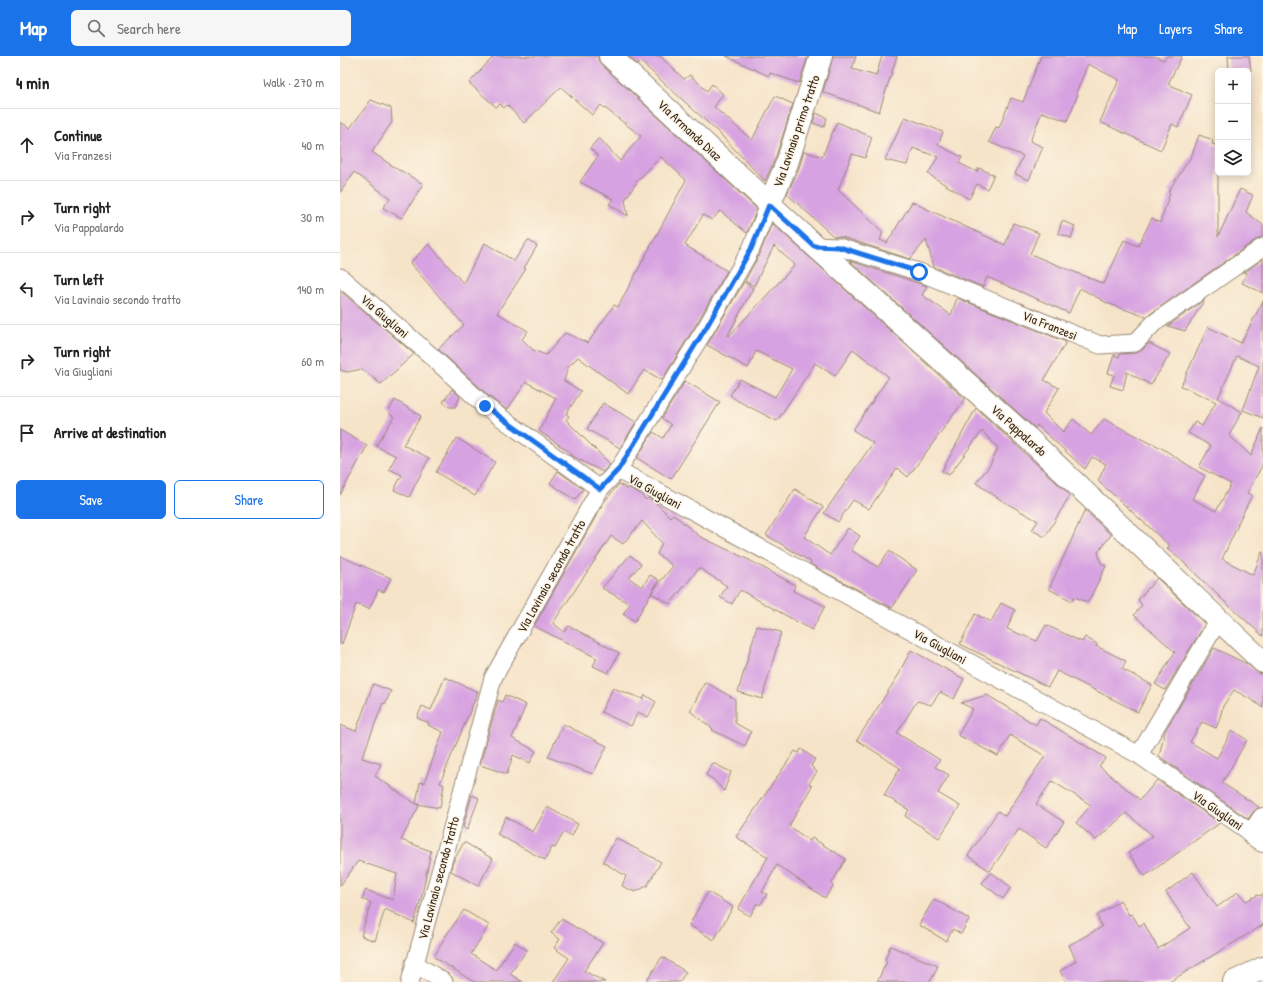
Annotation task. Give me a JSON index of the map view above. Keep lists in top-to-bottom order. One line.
{"streets":{"main road":["Via Armando Diaz","Via Lavinaio primo tratto","Via Pappalardo"],"street":["Via Giugliani","Via Franzesi","Via Lavinaio secondo tratto"]},"crossings":[["Via Armando Diaz","Via Lavinaio primo tratto"],["Via Armando Diaz","Via Pappalardo"],["Via Armando Diaz","Via Lavinaio secondo tratto"],["Via Lavinaio primo tratto","Via Pappalardo"],["Via Lavinaio primo tratto","Via Lavinaio secondo tratto"],["Via Giugliani","Via Lavinaio secondo tratto"],["Via Franzesi","Via Pappalardo"],["Via Pappalardo","Via Lavinaio secondo tratto"]],"page":{"header":"Map","search":"Search here","nav":["Map","Layers","Share"],"heading":["4 min","Walk · 270 m"],"map_buttons":["+","−"],"list":[["Continue","Via Franzesi","40 m"],["Turn right","Via Pappalardo","30 m"],["Turn left","Via Lavinaio secondo tratto","140 m"],["Turn right","Via Giugliani","60 m"],"Arrive at destination"],"buttons":["Save","Share"]}}
